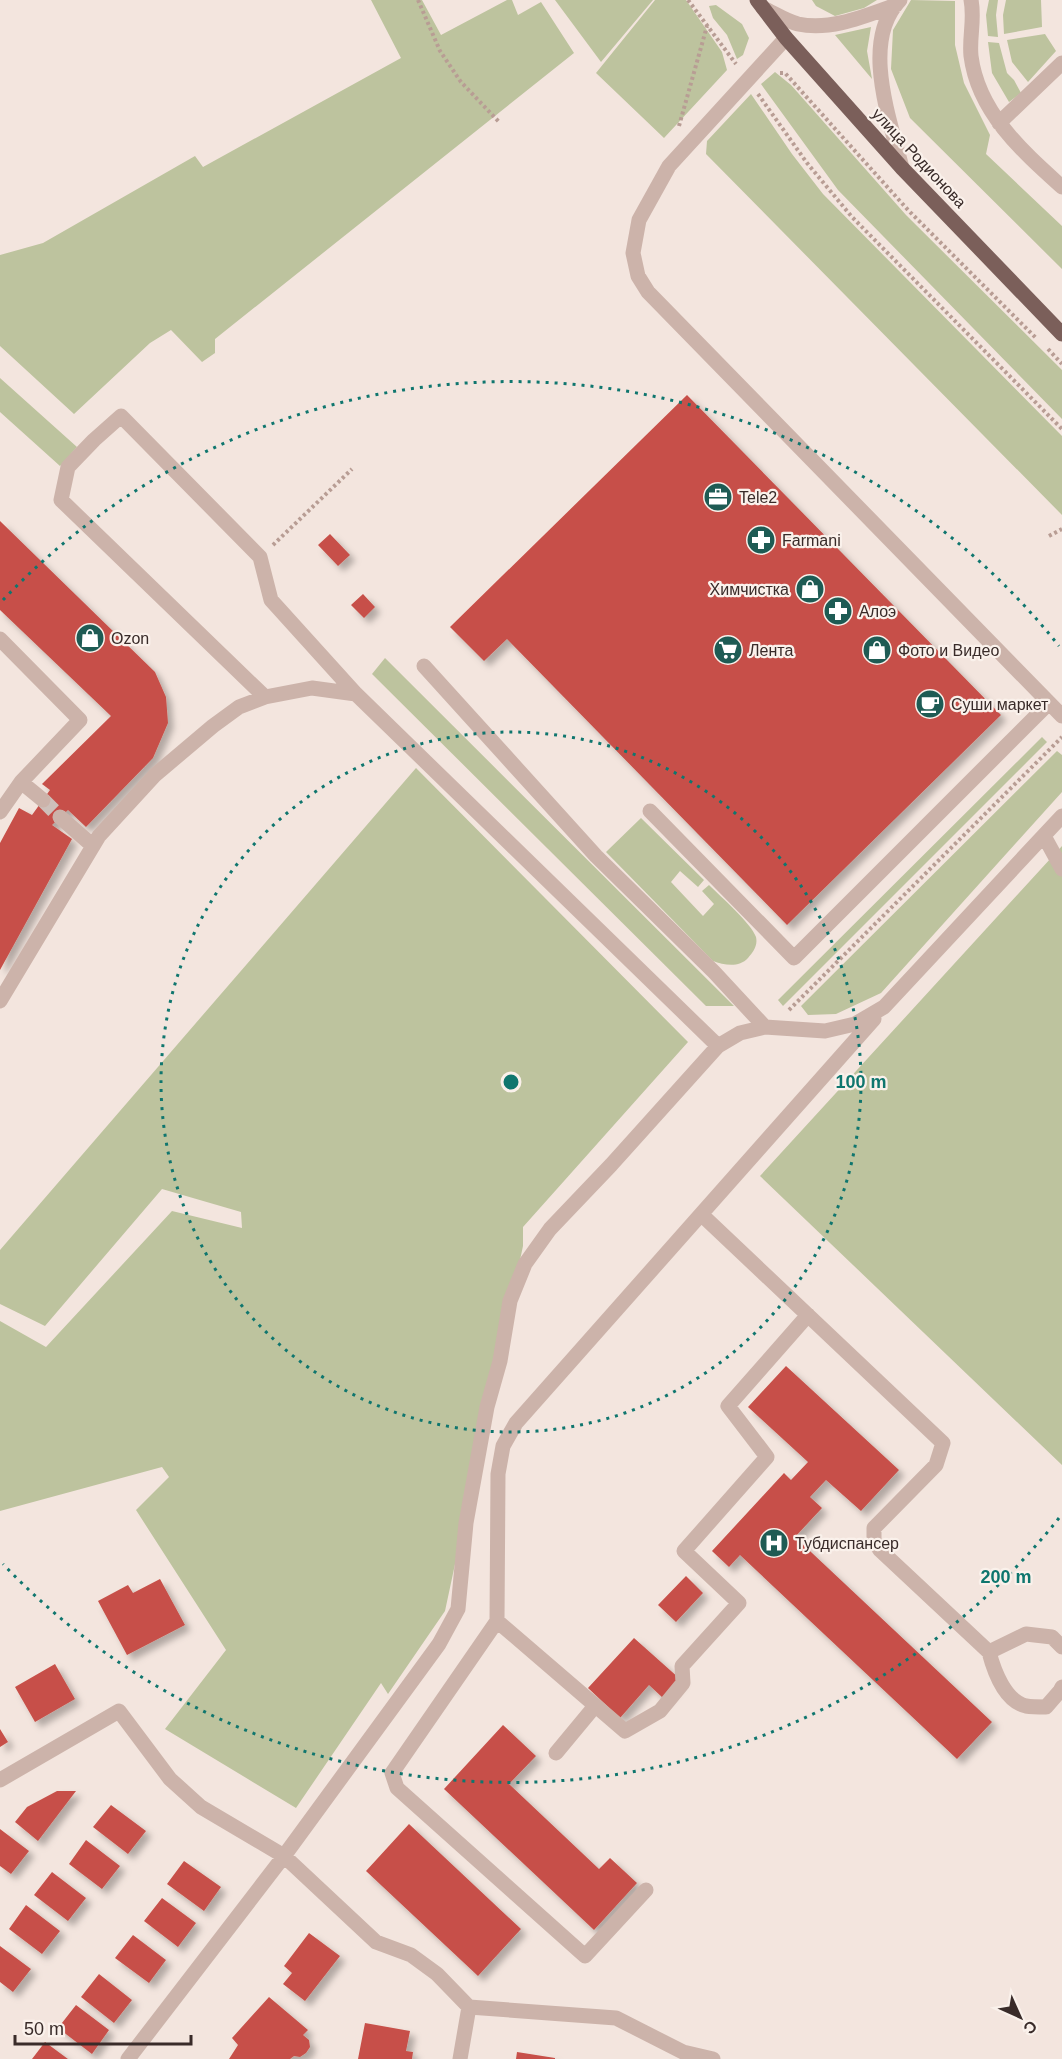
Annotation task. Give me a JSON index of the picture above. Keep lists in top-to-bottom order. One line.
{"streets":{"main road":["улица Родионова"]},"places":{"office":["Tele2"],"pharmacy":["Farmani","Алоэ"],"shop":["Химчистка","Ozon","Фото и Видео"],"supermarket":["Лента"],"cafe":["Суши маркет"],"hospital":["Тубдиспансер"]},"scale_bar":"50 m","north":"bottom right","rings":["100 m","200 m"]}
